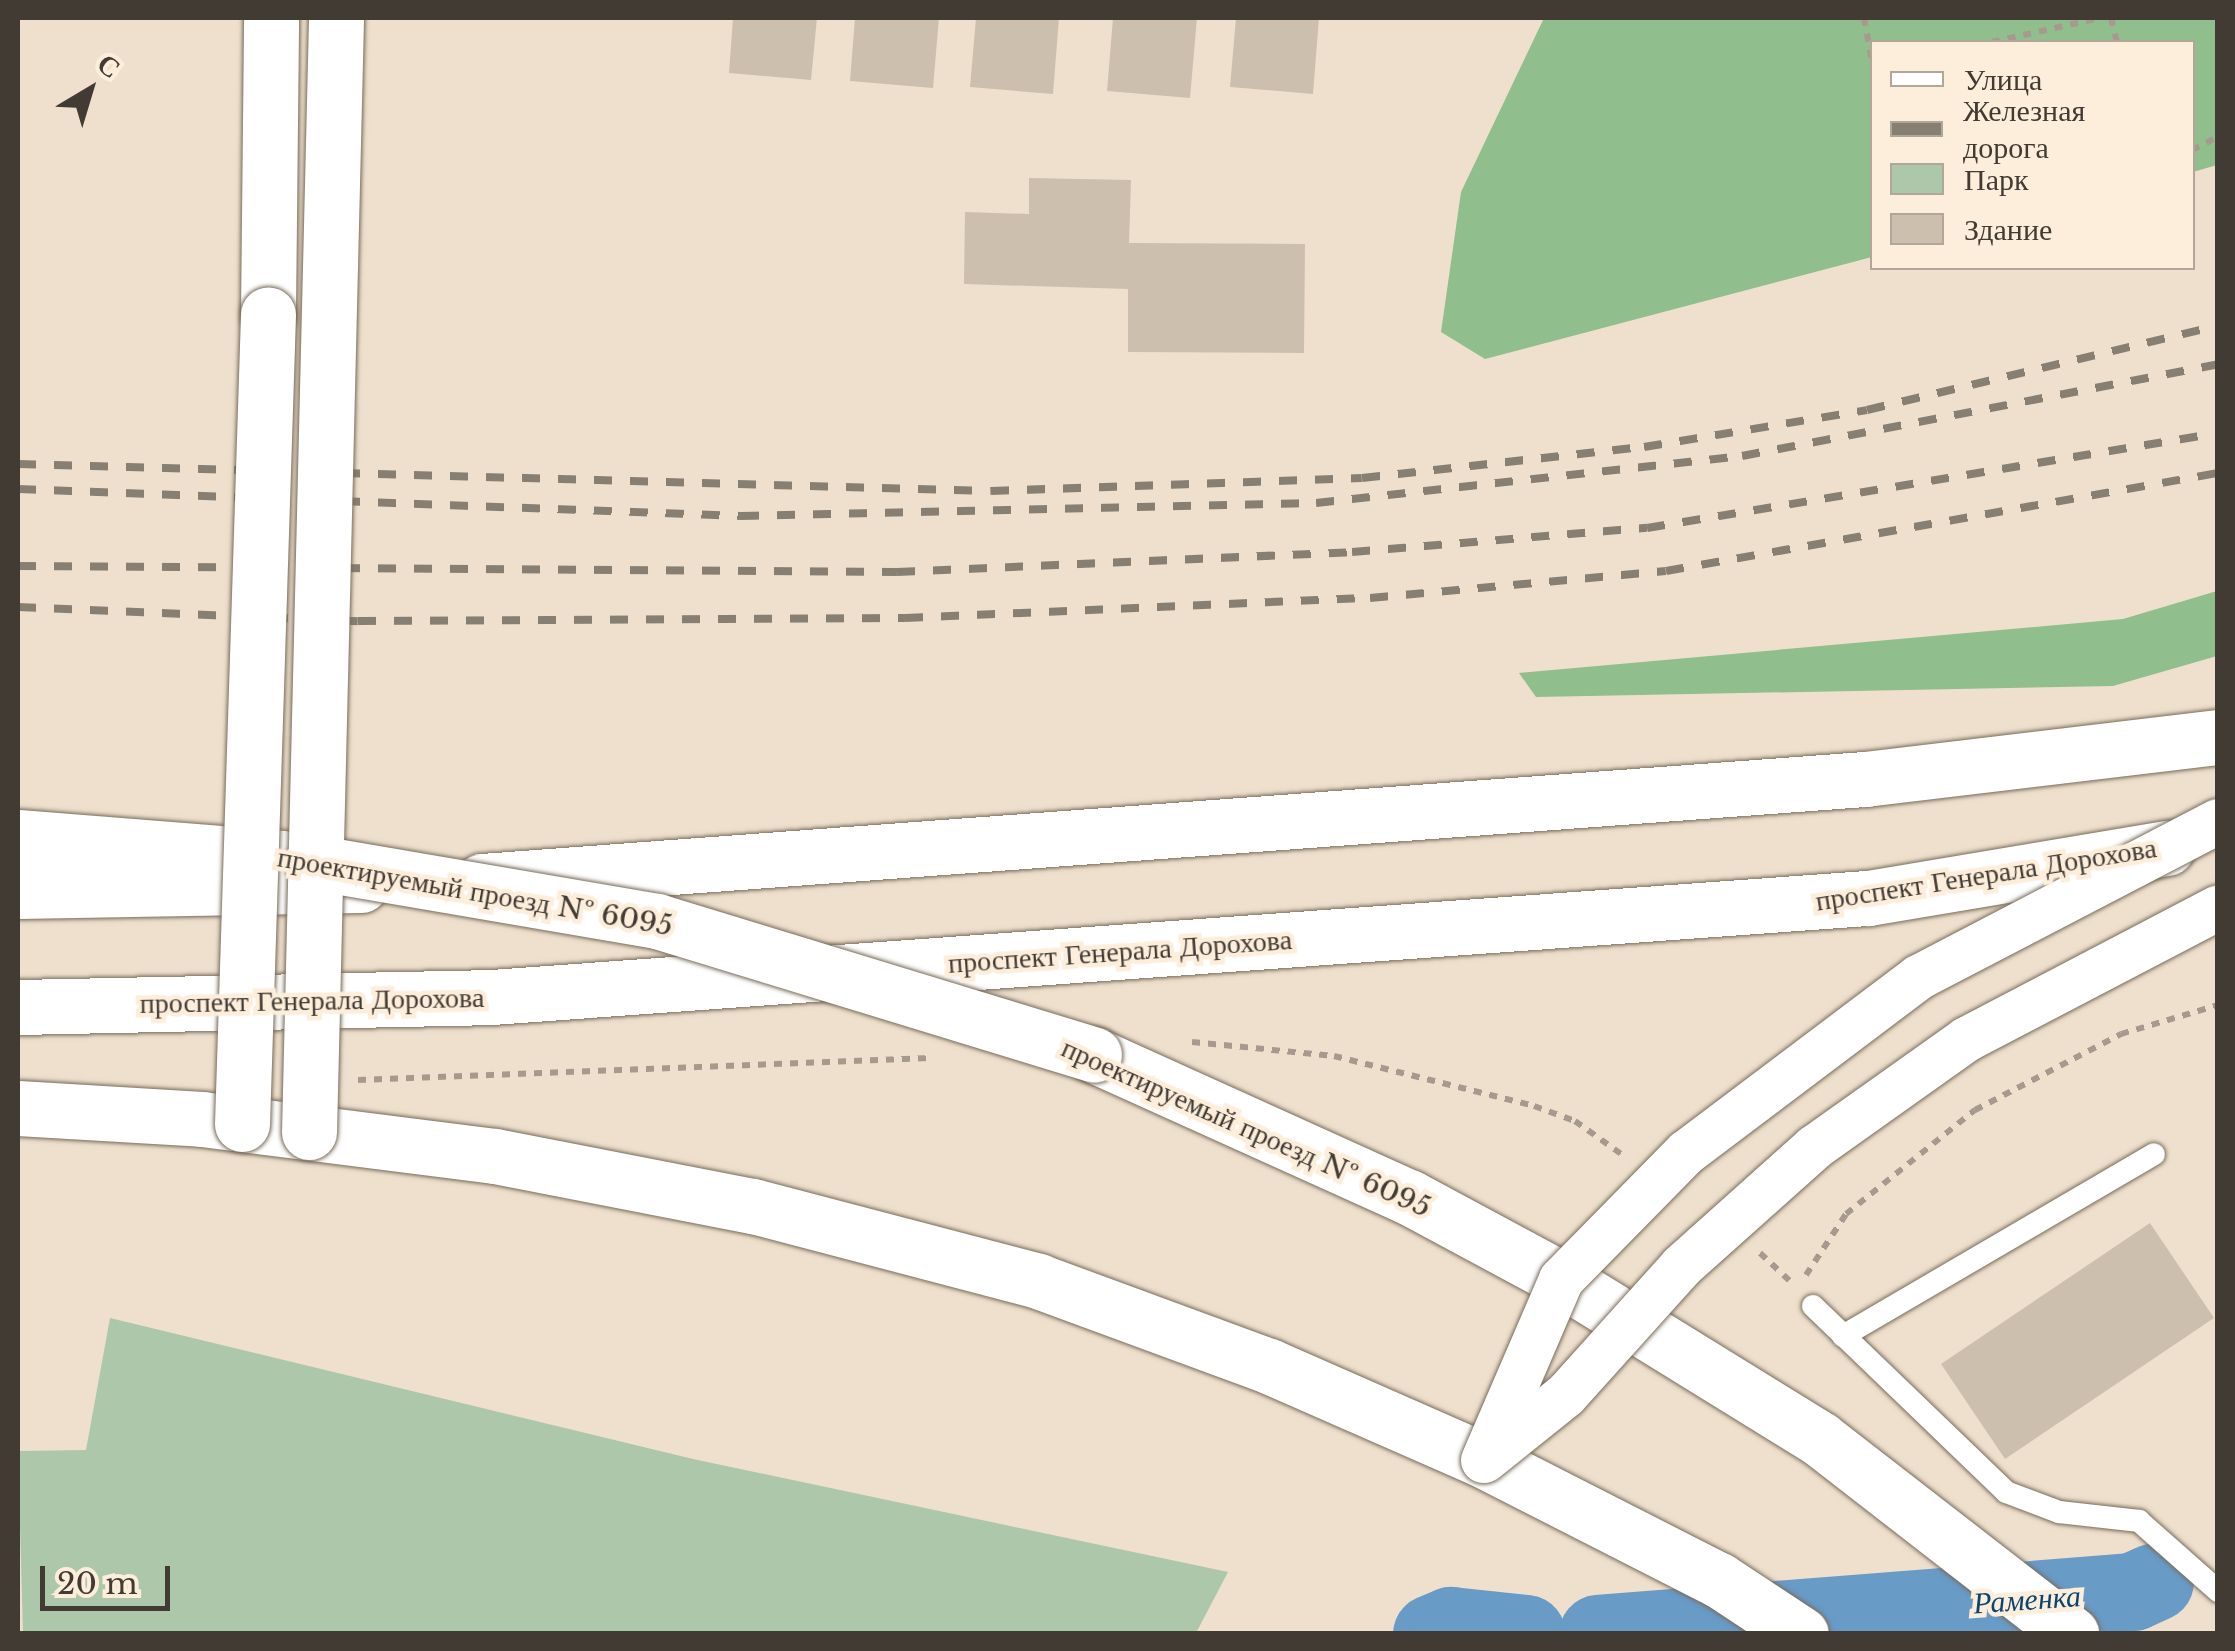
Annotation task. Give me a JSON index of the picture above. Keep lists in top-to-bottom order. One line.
{"streets":{"main road":["проспект Генерала Дорохова","проектируемый проезд № 6095"]},"water":["Раменка"],"legend":["Улица","Железная дорога","Парк","Здание"],"scale_bar":"20 m","north":"top right"}
